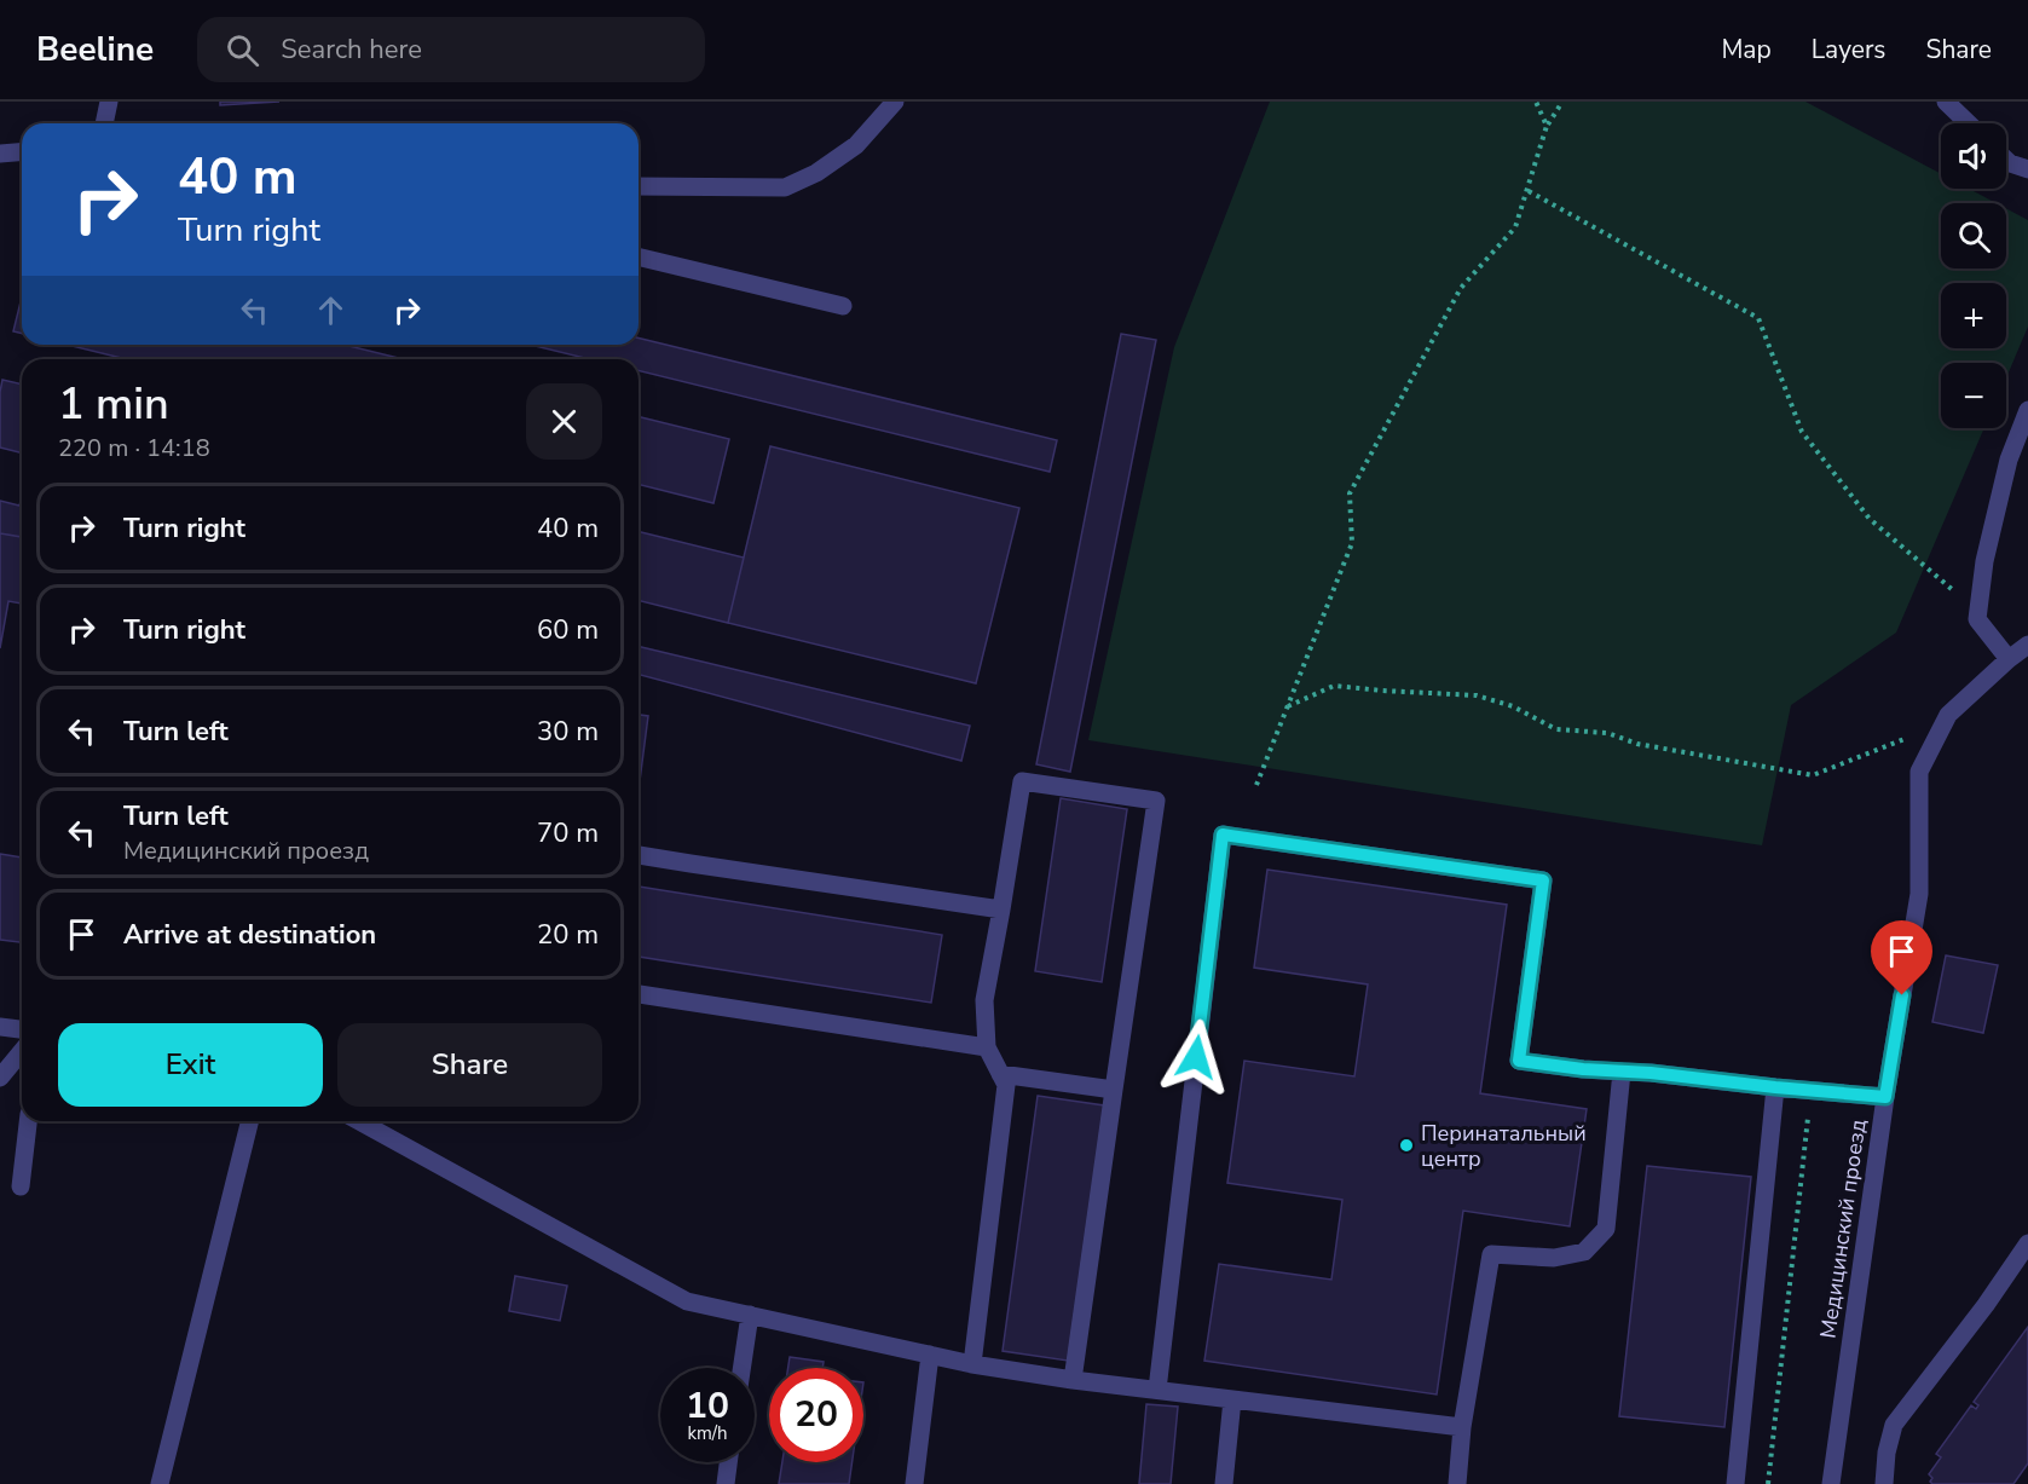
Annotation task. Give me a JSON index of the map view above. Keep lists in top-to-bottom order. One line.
{"streets":{"street":["Медицинский проезд"]},"places":["Перинатальный центр"],"page":{"header":"Beeline","search":"Search here","nav":["Map","Layers","Share"],"map_buttons":["+","−"],"turn":["40 m","Turn right"],"heading":["1 min","220 m · 14:18"],"list":[{"name":"Turn right","value":"40 m"},{"name":"Turn right","value":"60 m"},{"name":"Turn left","value":"30 m"},{"name":"Turn left","note":"Медицинский проезд","value":"70 m"},{"name":"Arrive at destination","value":"20 m"}],"buttons":["Exit","Share"],"speed":"10 km/h","limit":"20"}}
